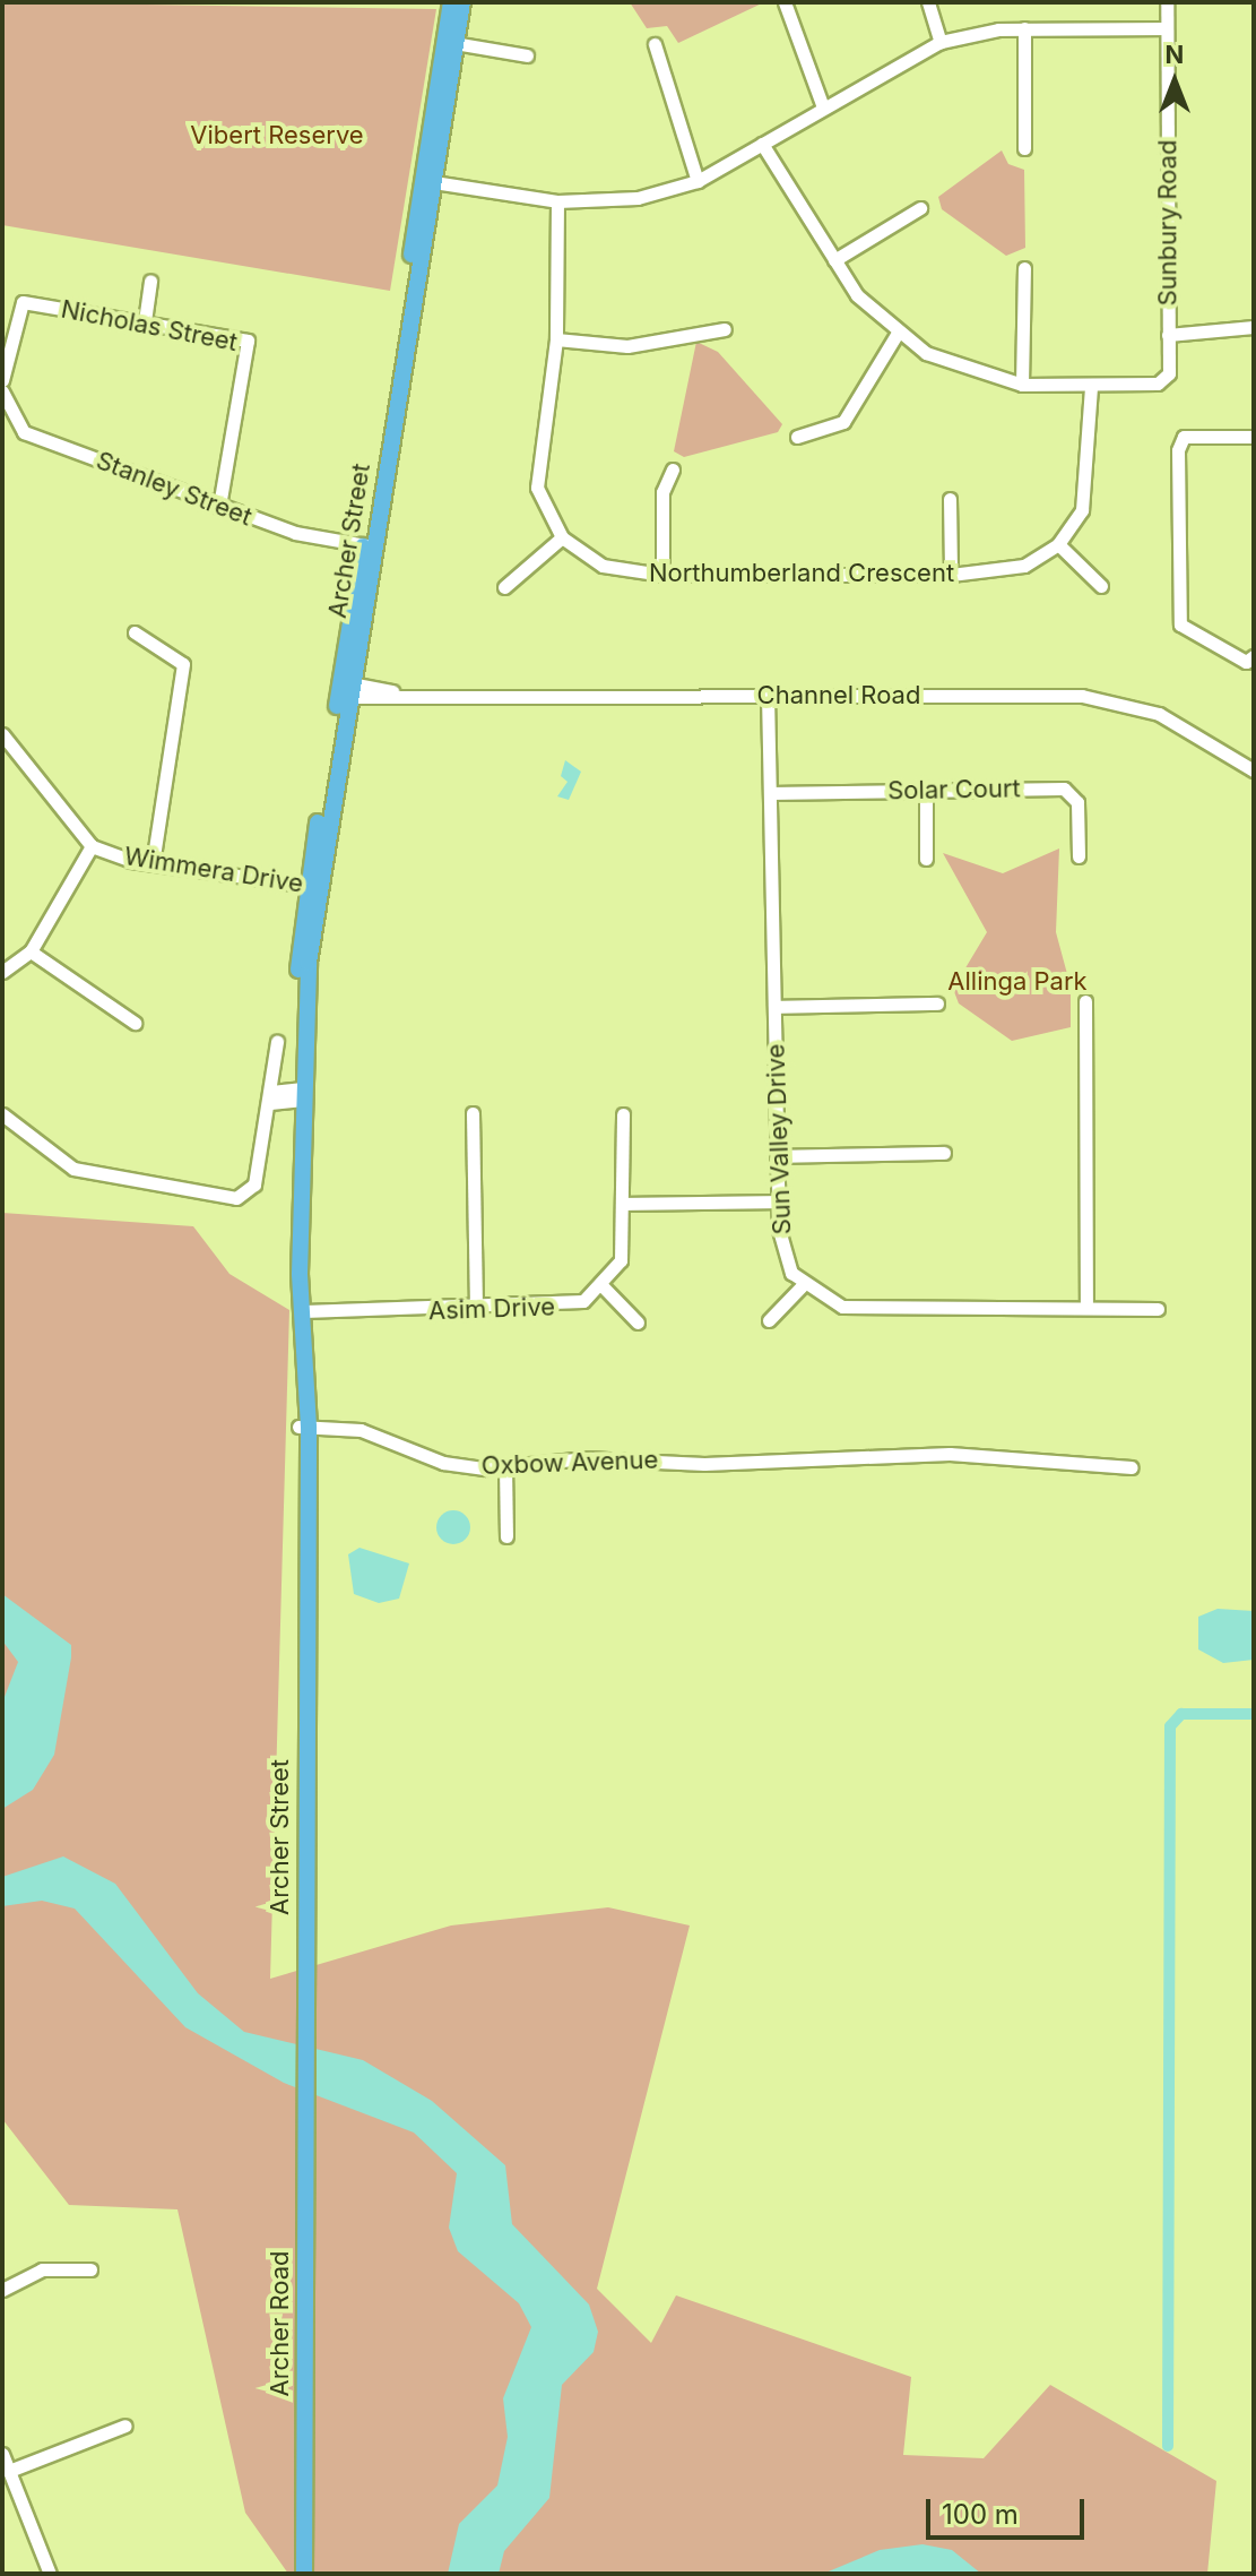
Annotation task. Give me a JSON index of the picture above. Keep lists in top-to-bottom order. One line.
{"streets":{"main road":["Archer Street","Archer Road"],"street":["Sunbury Road","Nicholas Street","Stanley Street","Northumberland Crescent","Channel Road","Solar Court","Wimmera Drive","Sun Valley Drive","Asim Drive","Oxbow Avenue"]},"crossings":[["Nicholas Street","Stanley Street"],["Stanley Street","Archer Street"],["Archer Street","Channel Road"],["Archer Street","Wimmera Drive"],["Archer Street","Asim Drive"],["Archer Street","Oxbow Avenue"],["Archer Street","Archer Road"],["Channel Road","Sun Valley Drive"],["Solar Court","Sun Valley Drive"]],"parks":["Vibert Reserve","Allinga Park"],"scale_bar":"100 m","north":"top"}
